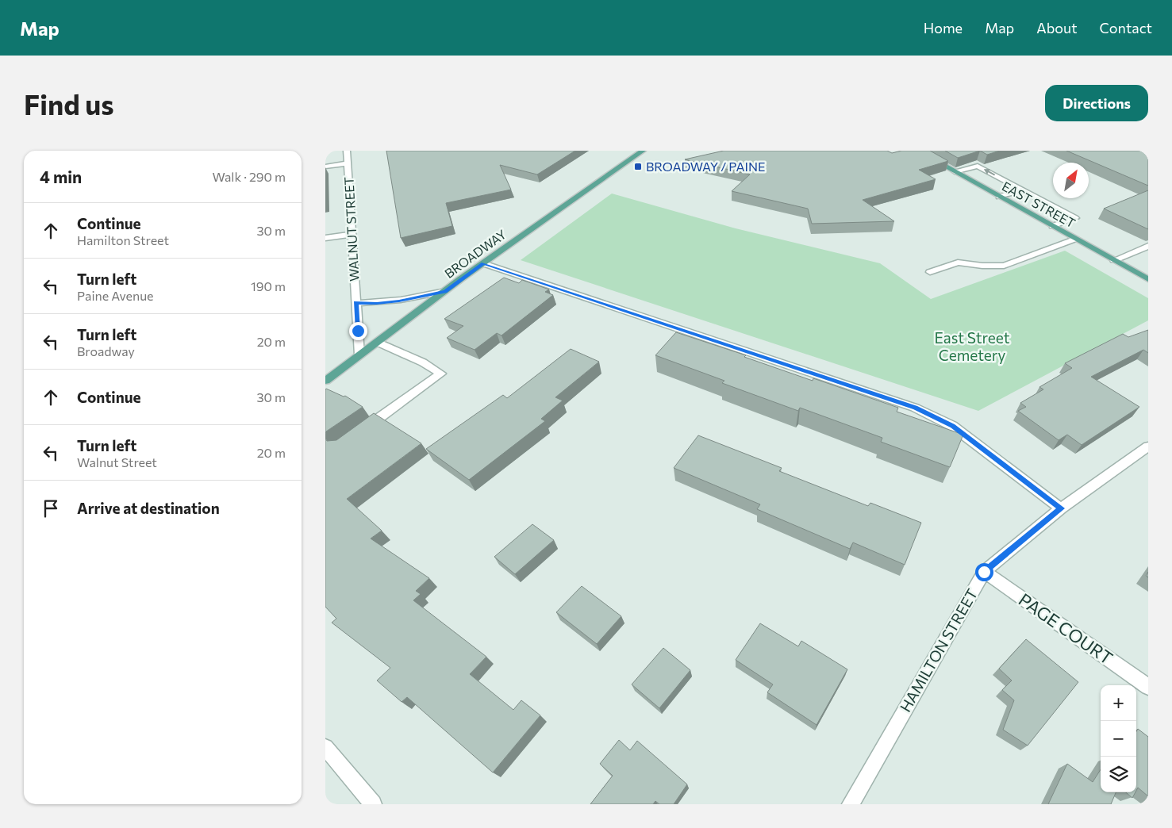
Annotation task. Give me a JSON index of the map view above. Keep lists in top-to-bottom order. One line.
{"streets":{"main road":["EAST STREET","BROADWAY"],"street":["WALNUT STREET","PAGE COURT","HAMILTON STREET"]},"crossings":[["WALNUT STREET","BROADWAY"],["PAGE COURT","HAMILTON STREET"]],"parks":["East Street Cemetery"],"places":{"transit":["BROADWAY / PAINE"]},"north":"top right","page":{"header":"Map","nav":["Home","Map","About","Contact"],"buttons":"Directions","title":"Find us","heading":["4 min","Walk · 290 m"],"list":[["Continue","Hamilton Street","30 m"],["Turn left","Paine Avenue","190 m"],["Turn left","Broadway","20 m"],["Continue","30 m"],["Turn left","Walnut Street","20 m"],"Arrive at destination"],"map_buttons":["+","−"]}}
